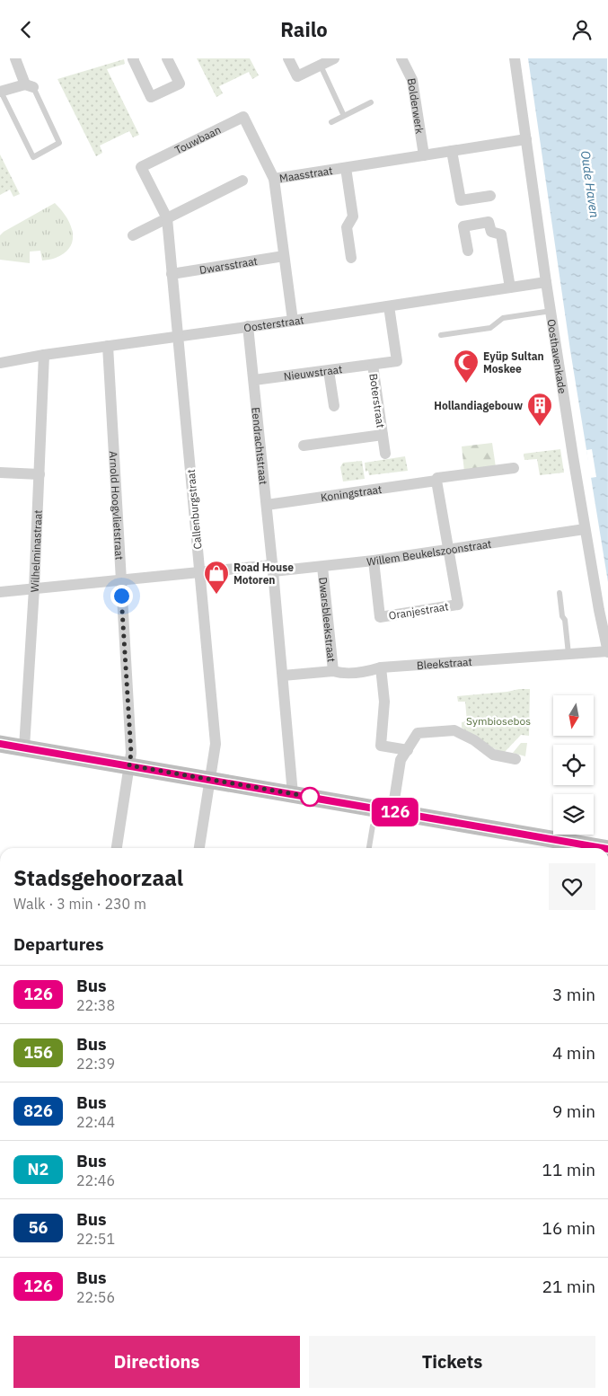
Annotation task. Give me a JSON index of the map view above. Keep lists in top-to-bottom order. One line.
{"streets":{"street":["Bolderwerk","Touwbaan","Maasstraat","Dwarsstraat","Oosterstraat","Oosthavenkade","Nieuwstraat","Boterstraat","Eendrachtstraat","Koningstraat","Arnold Hoogvlietstraat","Callenburgstraat","Wilhelminastraat","Willem Beukelszoonstraat","Oranjestraat","Dwarsbleekstraat","Bleekstraat"]},"crossings":[["Bolderwerk","Maasstraat"],["Touwbaan","Maasstraat"],["Touwbaan","Callenburgstraat"],["Maasstraat","Dwarsstraat"],["Maasstraat","Oosterstraat"],["Maasstraat","Oosthavenkade"],["Dwarsstraat","Callenburgstraat"],["Oosterstraat","Oosthavenkade"],["Oosterstraat","Boterstraat"],["Oosterstraat","Eendrachtstraat"],["Oosterstraat","Arnold Hoogvlietstraat"],["Oosterstraat","Callenburgstraat"],["Oosterstraat","Wilhelminastraat"],["Oosthavenkade","Willem Beukelszoonstraat"],["Oosthavenkade","Bleekstraat"],["Nieuwstraat","Boterstraat"],["Nieuwstraat","Eendrachtstraat"],["Eendrachtstraat","Koningstraat"],["Eendrachtstraat","Willem Beukelszoonstraat"],["Eendrachtstraat","Bleekstraat"],["Arnold Hoogvlietstraat","Willem Beukelszoonstraat"],["Callenburgstraat","Willem Beukelszoonstraat"],["Wilhelminastraat","Willem Beukelszoonstraat"],["Willem Beukelszoonstraat","Oranjestraat"],["Willem Beukelszoonstraat","Dwarsbleekstraat"],["Dwarsbleekstraat","Bleekstraat"]],"water":["Oude Haven"],"parks":["Symbiosebos"],"places":{"mosque":["Eyüp Sultan Moskee"],"building":["Hollandiagebouw"],"shop":["Road House Motoren"]},"lines":["bus line 126"],"north":"bottom","page":{"header":"Railo","on_map":"126","heading":[["Stadsgehoorzaal","Walk · 3 min · 230 m"],"Departures"],"list":[{"mark":"126","name":"Bus","note":"22:38","value":"3 min"},{"mark":"156","name":"Bus","note":"22:39","value":"4 min"},{"mark":"826","name":"Bus","note":"22:44","value":"9 min"},{"mark":"N2","name":"Bus","note":"22:46","value":"11 min"},{"mark":"56","name":"Bus","note":"22:51","value":"16 min"},{"mark":"126","name":"Bus","note":"22:56","value":"21 min"}],"buttons":["Directions","Tickets"]}}
